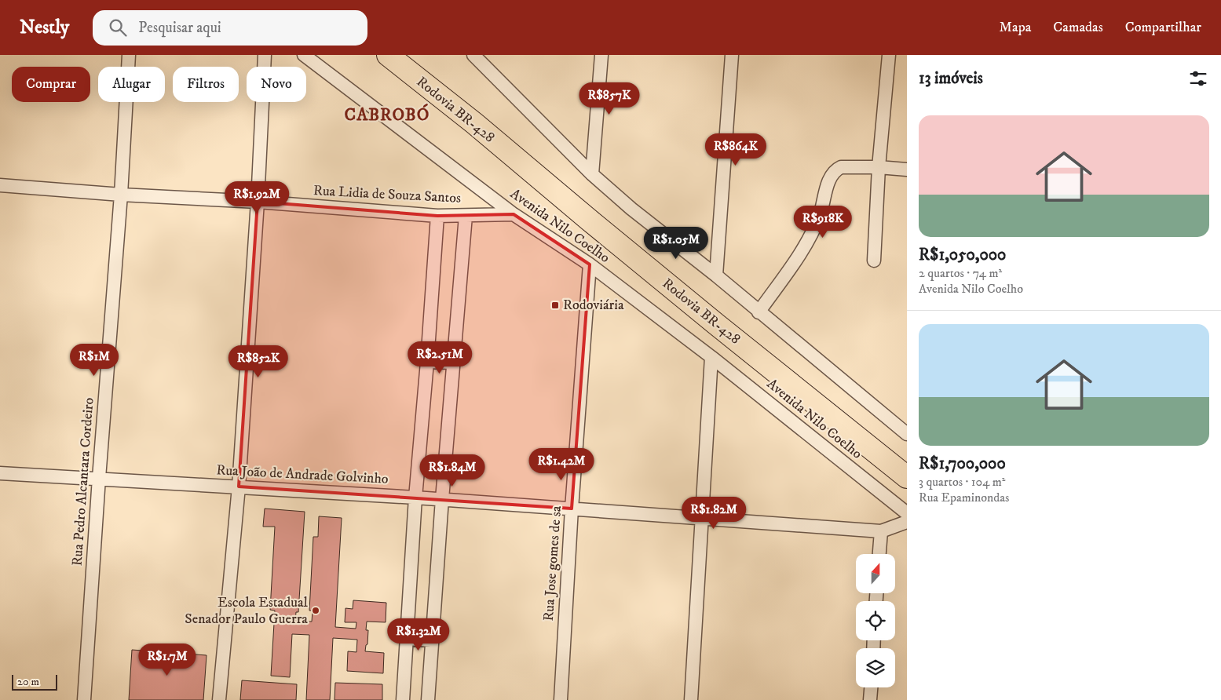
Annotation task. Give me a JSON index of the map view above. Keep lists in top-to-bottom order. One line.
{"streets":{"highway":["Rodovia BR-428"],"street":["Rua Lidia de Souza Santos","Avenida Nilo Coelho","Rua João de Andrade Golvinho","Rua Pedro Alcantara Cordeiro","Rua Jose gomes de sa"]},"crossings":[["Rua Lidia de Souza Santos","Avenida Nilo Coelho"],["Rua Lidia de Souza Santos","Rua Pedro Alcantara Cordeiro"],["Avenida Nilo Coelho","Rua Jose gomes de sa"],["Rua João de Andrade Golvinho","Rua Pedro Alcantara Cordeiro"],["Rua João de Andrade Golvinho","Rua Jose gomes de sa"]],"districts":["CABROBÓ"],"places":{"transit":["Rodoviária"],"other":["Escola Estadual Senador Paulo Guerra"]},"scale_bar":"20 m","north":"top","page":{"header":"Nestly","search":"Pesquisar aqui","nav":["Mapa","Camadas","Compartilhar"],"heading":"13 imóveis","chip":["Comprar","Alugar","Filtros","Novo"],"price":["R$857K","R$864K","R$1.92M","R$918K","R$1.05M","R$2.51M","R$1M","R$852K","R$1.42M","R$1.84M","R$1.82M","R$1.32M","R$1.7M"],"list":[{"name":"R$1,050,000","note":"2 quartos · 74 m² · Avenida Nilo Coelho"},{"name":"R$1,700,000","note":"3 quartos · 104 m² · Rua Epaminondas"}],"scale":"20 m"}}
